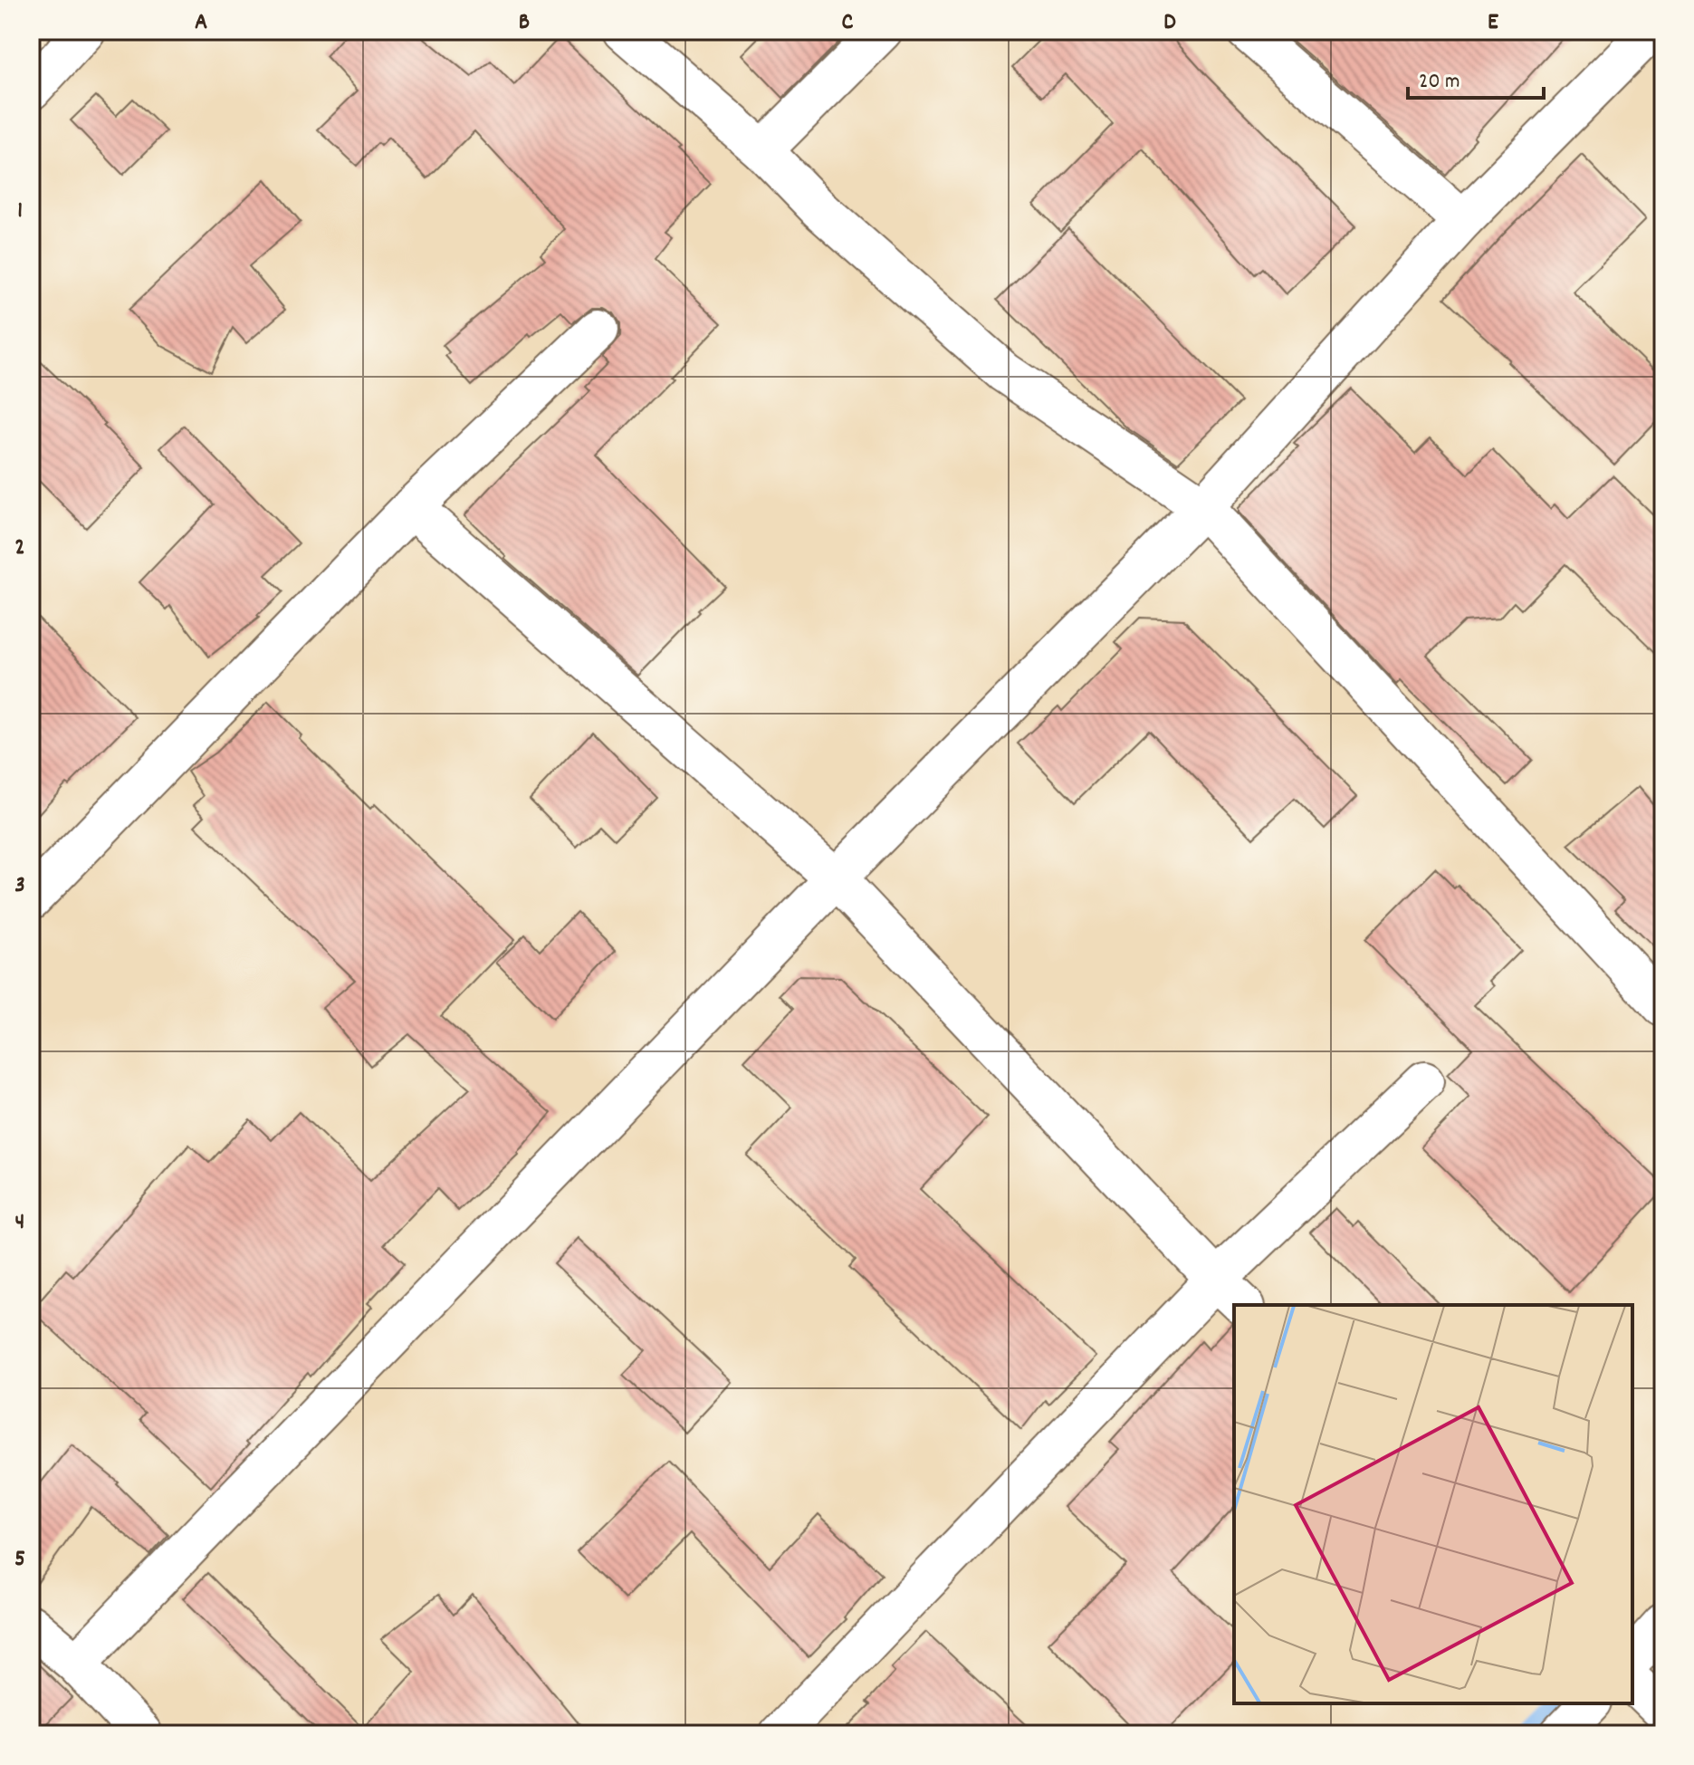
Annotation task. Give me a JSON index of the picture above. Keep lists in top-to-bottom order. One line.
{"scale_bar":"20 m","grid":{"columns":["A","B","C","D","E"],"rows":["1","2","3","4","5"]}}
